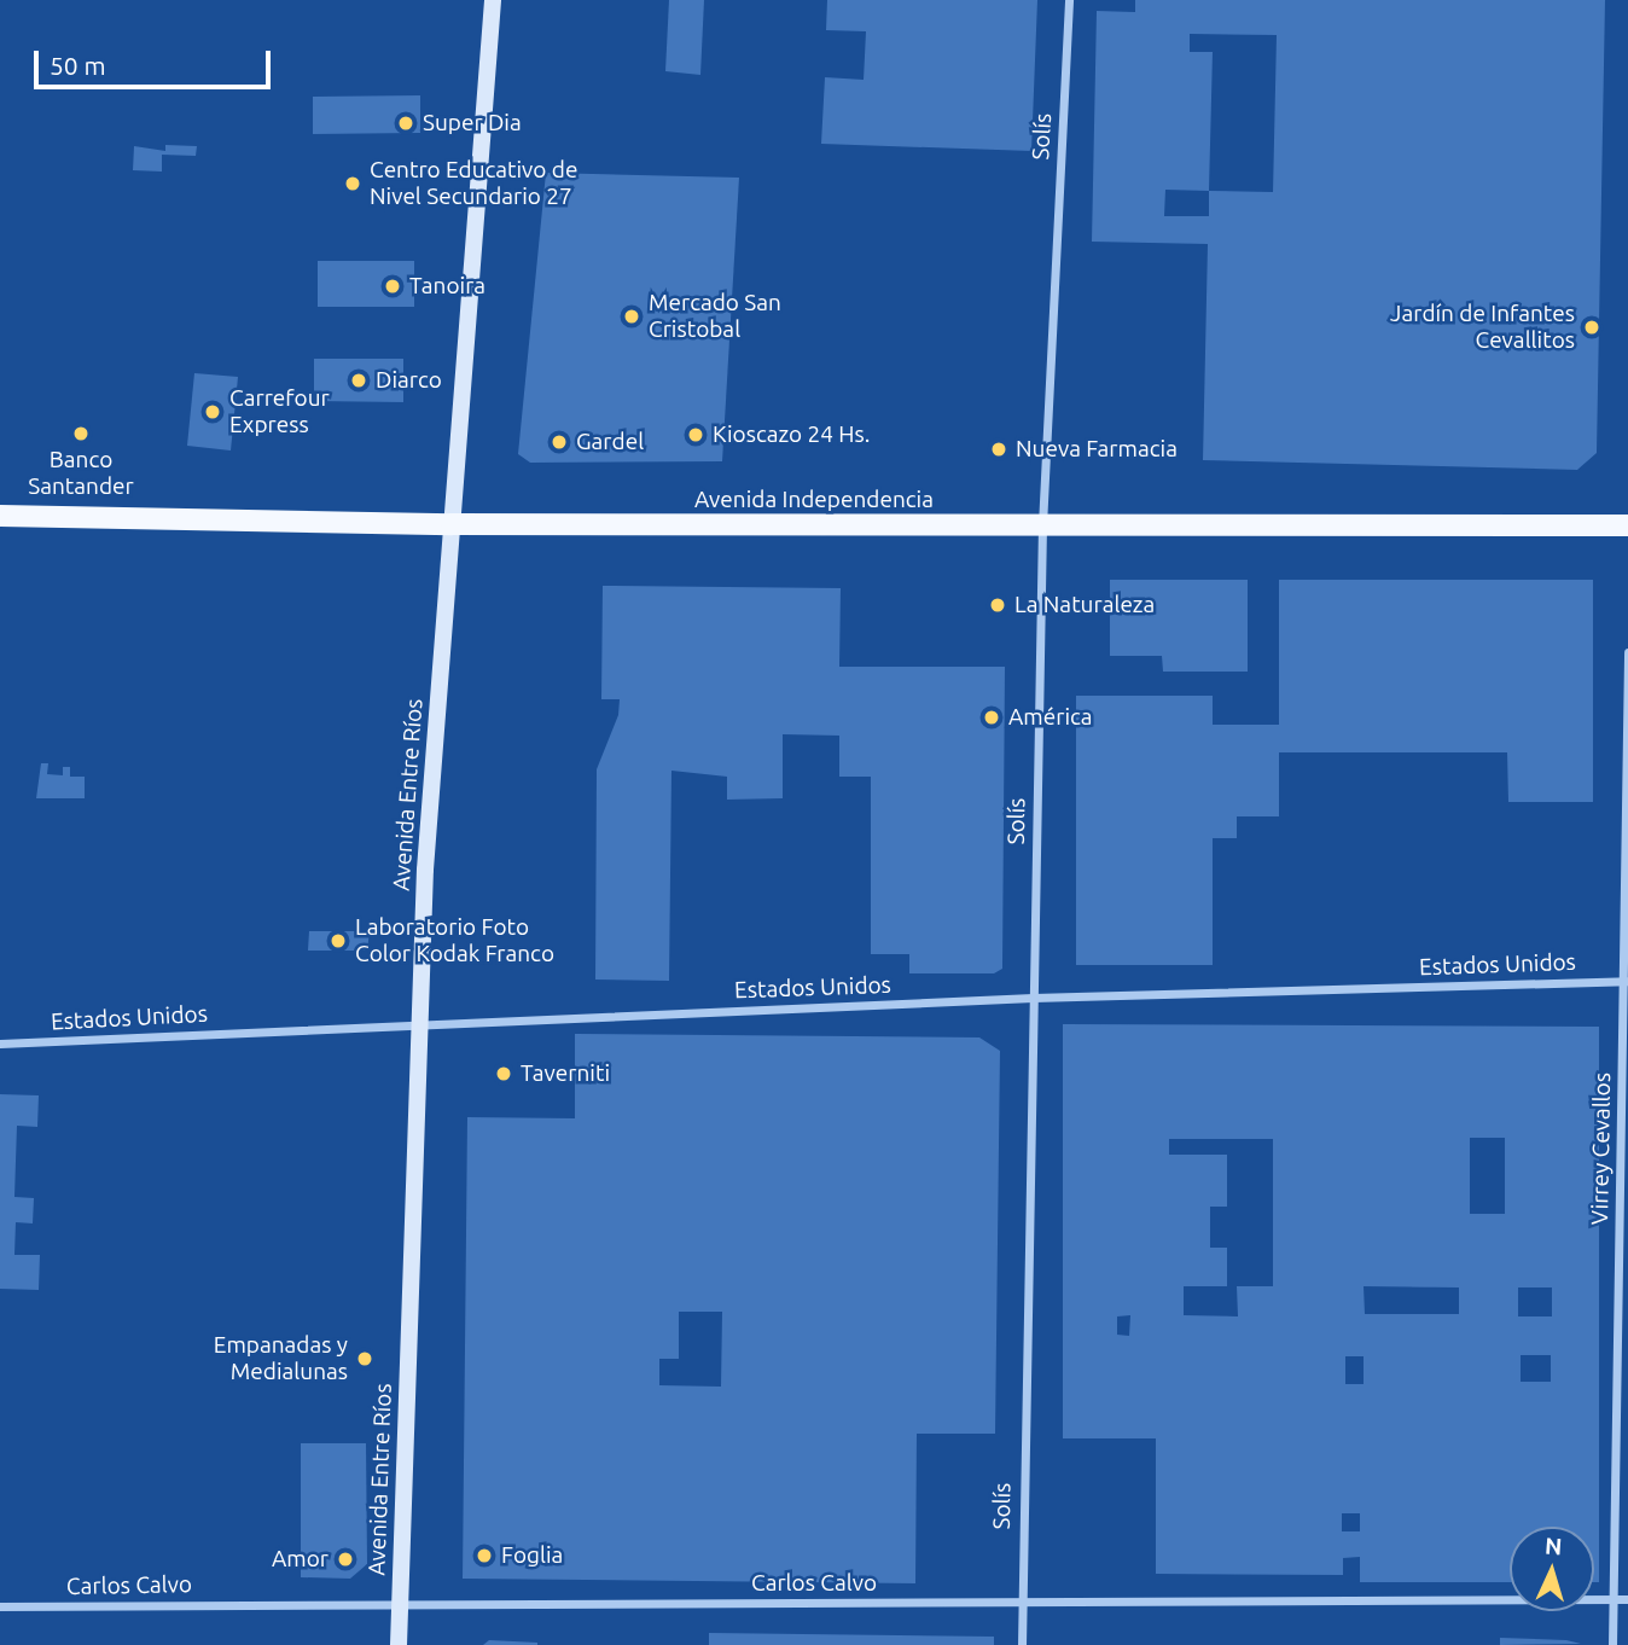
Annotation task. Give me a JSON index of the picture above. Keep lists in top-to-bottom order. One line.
{"streets":{"main road":["Avenida Independencia","Avenida Entre Ríos"],"street":["Solís","Estados Unidos","Virrey Cevallos","Carlos Calvo"]},"crossings":[["Solís","Avenida Independencia"],["Solís","Estados Unidos"],["Solís","Carlos Calvo"],["Avenida Independencia","Avenida Entre Ríos"],["Avenida Entre Ríos","Estados Unidos"],["Avenida Entre Ríos","Carlos Calvo"],["Estados Unidos","Virrey Cevallos"],["Virrey Cevallos","Carlos Calvo"]],"places":["Super Dia","Centro Educativo de Nivel Secundario 27","Tanoira","Mercado San Cristobal","Jardín de Infantes Cevallitos","Diarco","Carrefour Express","Banco Santander","Kioscazo 24 Hs.","Gardel","Nueva Farmacia","La Naturaleza","América","Laboratorio Foto Color Kodak Franco","Taverniti","Empanadas y Medialunas","Foglia","Amor"],"scale_bar":"50 m","north":"top"}
